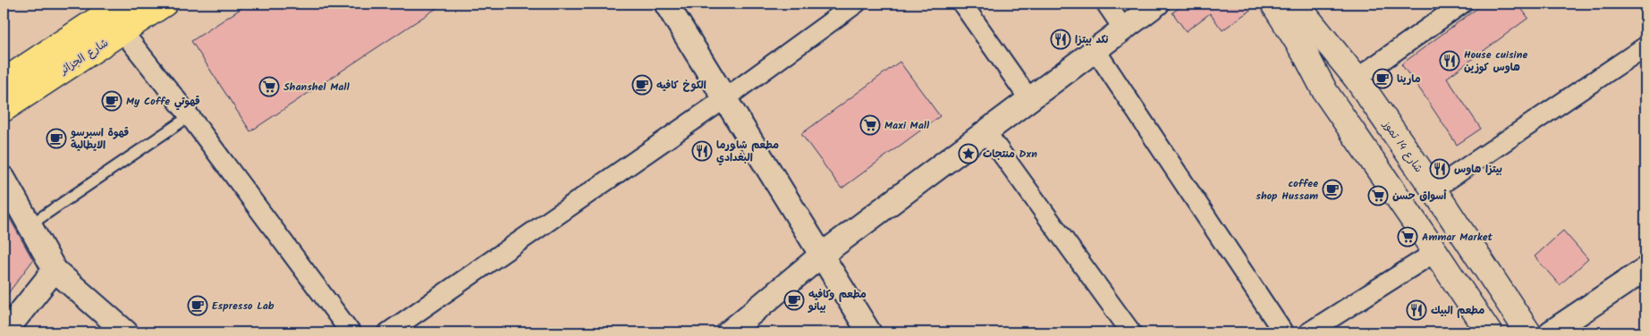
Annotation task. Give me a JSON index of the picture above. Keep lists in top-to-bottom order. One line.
{"streets":{"main road":["شارع الجزائر","شارع 14 تموز"]},"places":{"restaurant":["نكد بيتزا","House cuisine هاوس كوزين","مطعم شاورما البغدادي","بيتزا هاوس","مطعم البيك"],"cafe":["مارينا","الكوخ كافيه","My Coffe قهوتي","قهوة اسبرسو الايطالية","coffee shop Hussam","مطعم وكافيه بيانو","Espresso Lab"],"supermarket":["Shanshel Mall","Maxi Mall","أسواق حسن","Ammar Market"],"place":["منتجات Dxn"]}}
